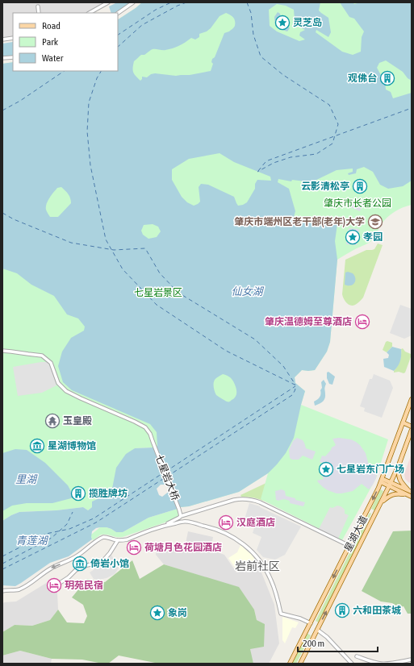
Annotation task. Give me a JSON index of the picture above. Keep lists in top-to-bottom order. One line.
{"streets":{"main road":["星湖大道"],"street":["七星岩大桥"]},"districts":["岩前社区"],"water":["仙女湖","里湖","青莲湖"],"parks":["肇庆市长者公园","七星岩景区"],"places":{"place":["灵芝岛","孝园","七星岩东门广场","象岗"],"building":["观佛台","云影清松亭","揽胜牌坊","六和田茶城"],"school or university":["肇庆市端州区老干部(老年)大学"],"hotel":["肇庆温德姆至尊酒店","汉庭酒店","荷塘月色花园酒店","玥苑民宿"],"temple":["玉皇殿"],"museum":["星湖博物馆","倚岩小馆"]},"legend":["Road","Park","Water"],"scale_bar":"200 m"}
